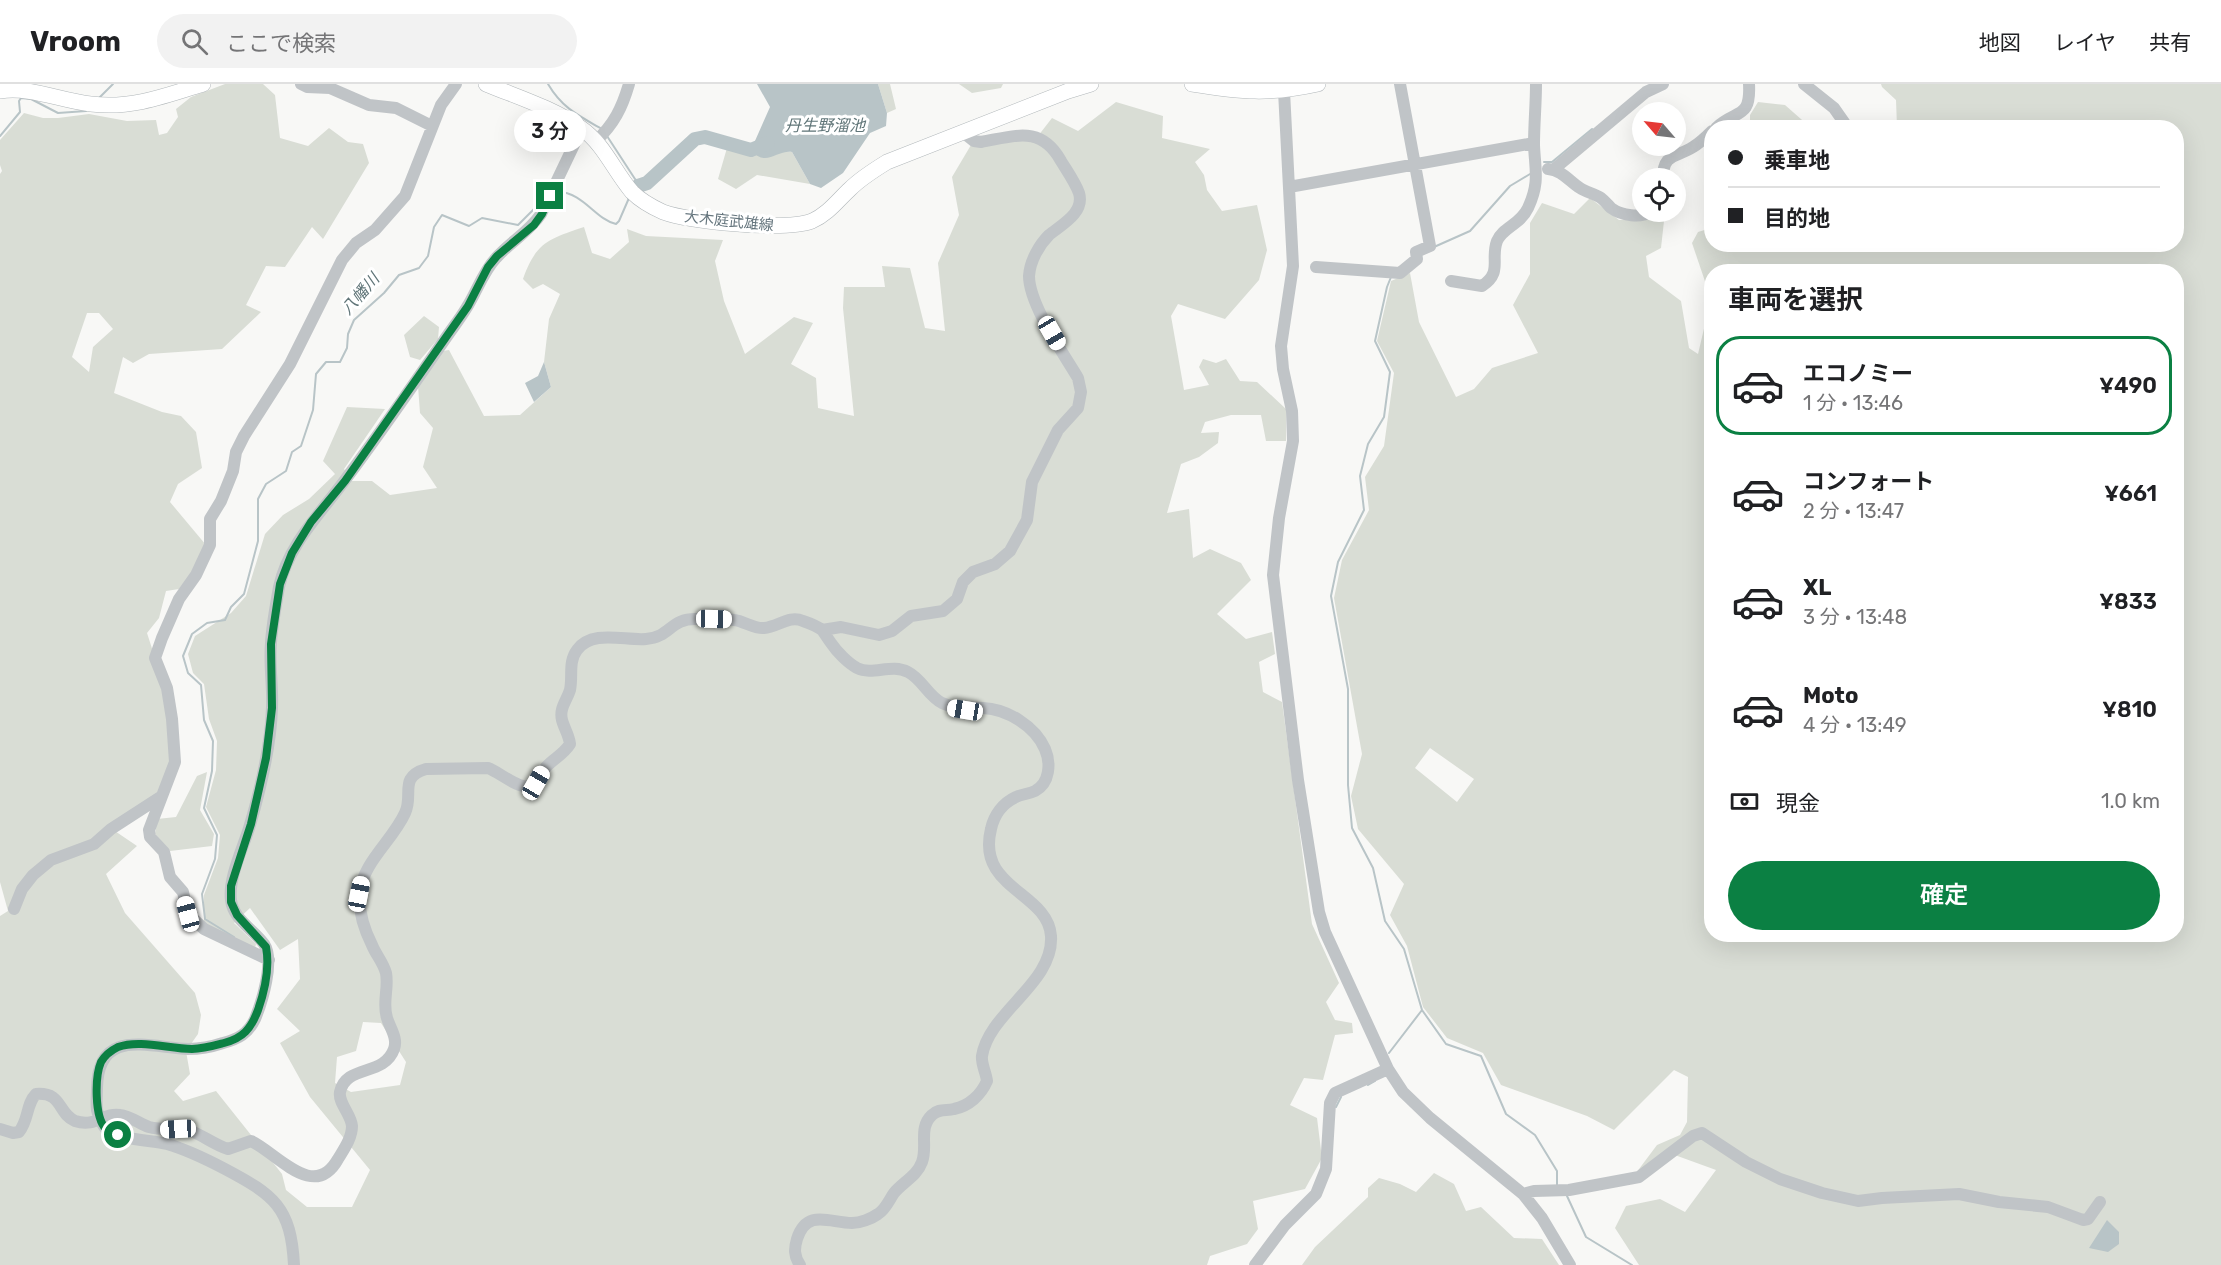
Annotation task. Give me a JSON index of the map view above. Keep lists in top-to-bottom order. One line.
{"streets":{"main road":["大木庭武雄線"]},"water":["丹生野溜池","八幡川"],"north":"top left","page":{"header":"Vroom","search":"ここで検索","nav":["地図","レイヤ","共有"],"bubble":"3 分","banner":["乗車地","目的地"],"heading":"車両を選択","list":[{"name":"エコノミー","note":"1 分 · 13:46","value":"¥490"},{"name":"コンフォート","note":"2 分 · 13:47","value":"¥661"},{"name":"XL","note":"3 分 · 13:48","value":"¥833"},{"name":"Moto","note":"4 分 · 13:49","value":"¥810"}],"pay":["現金","1.0 km"],"buttons":"確定"}}
